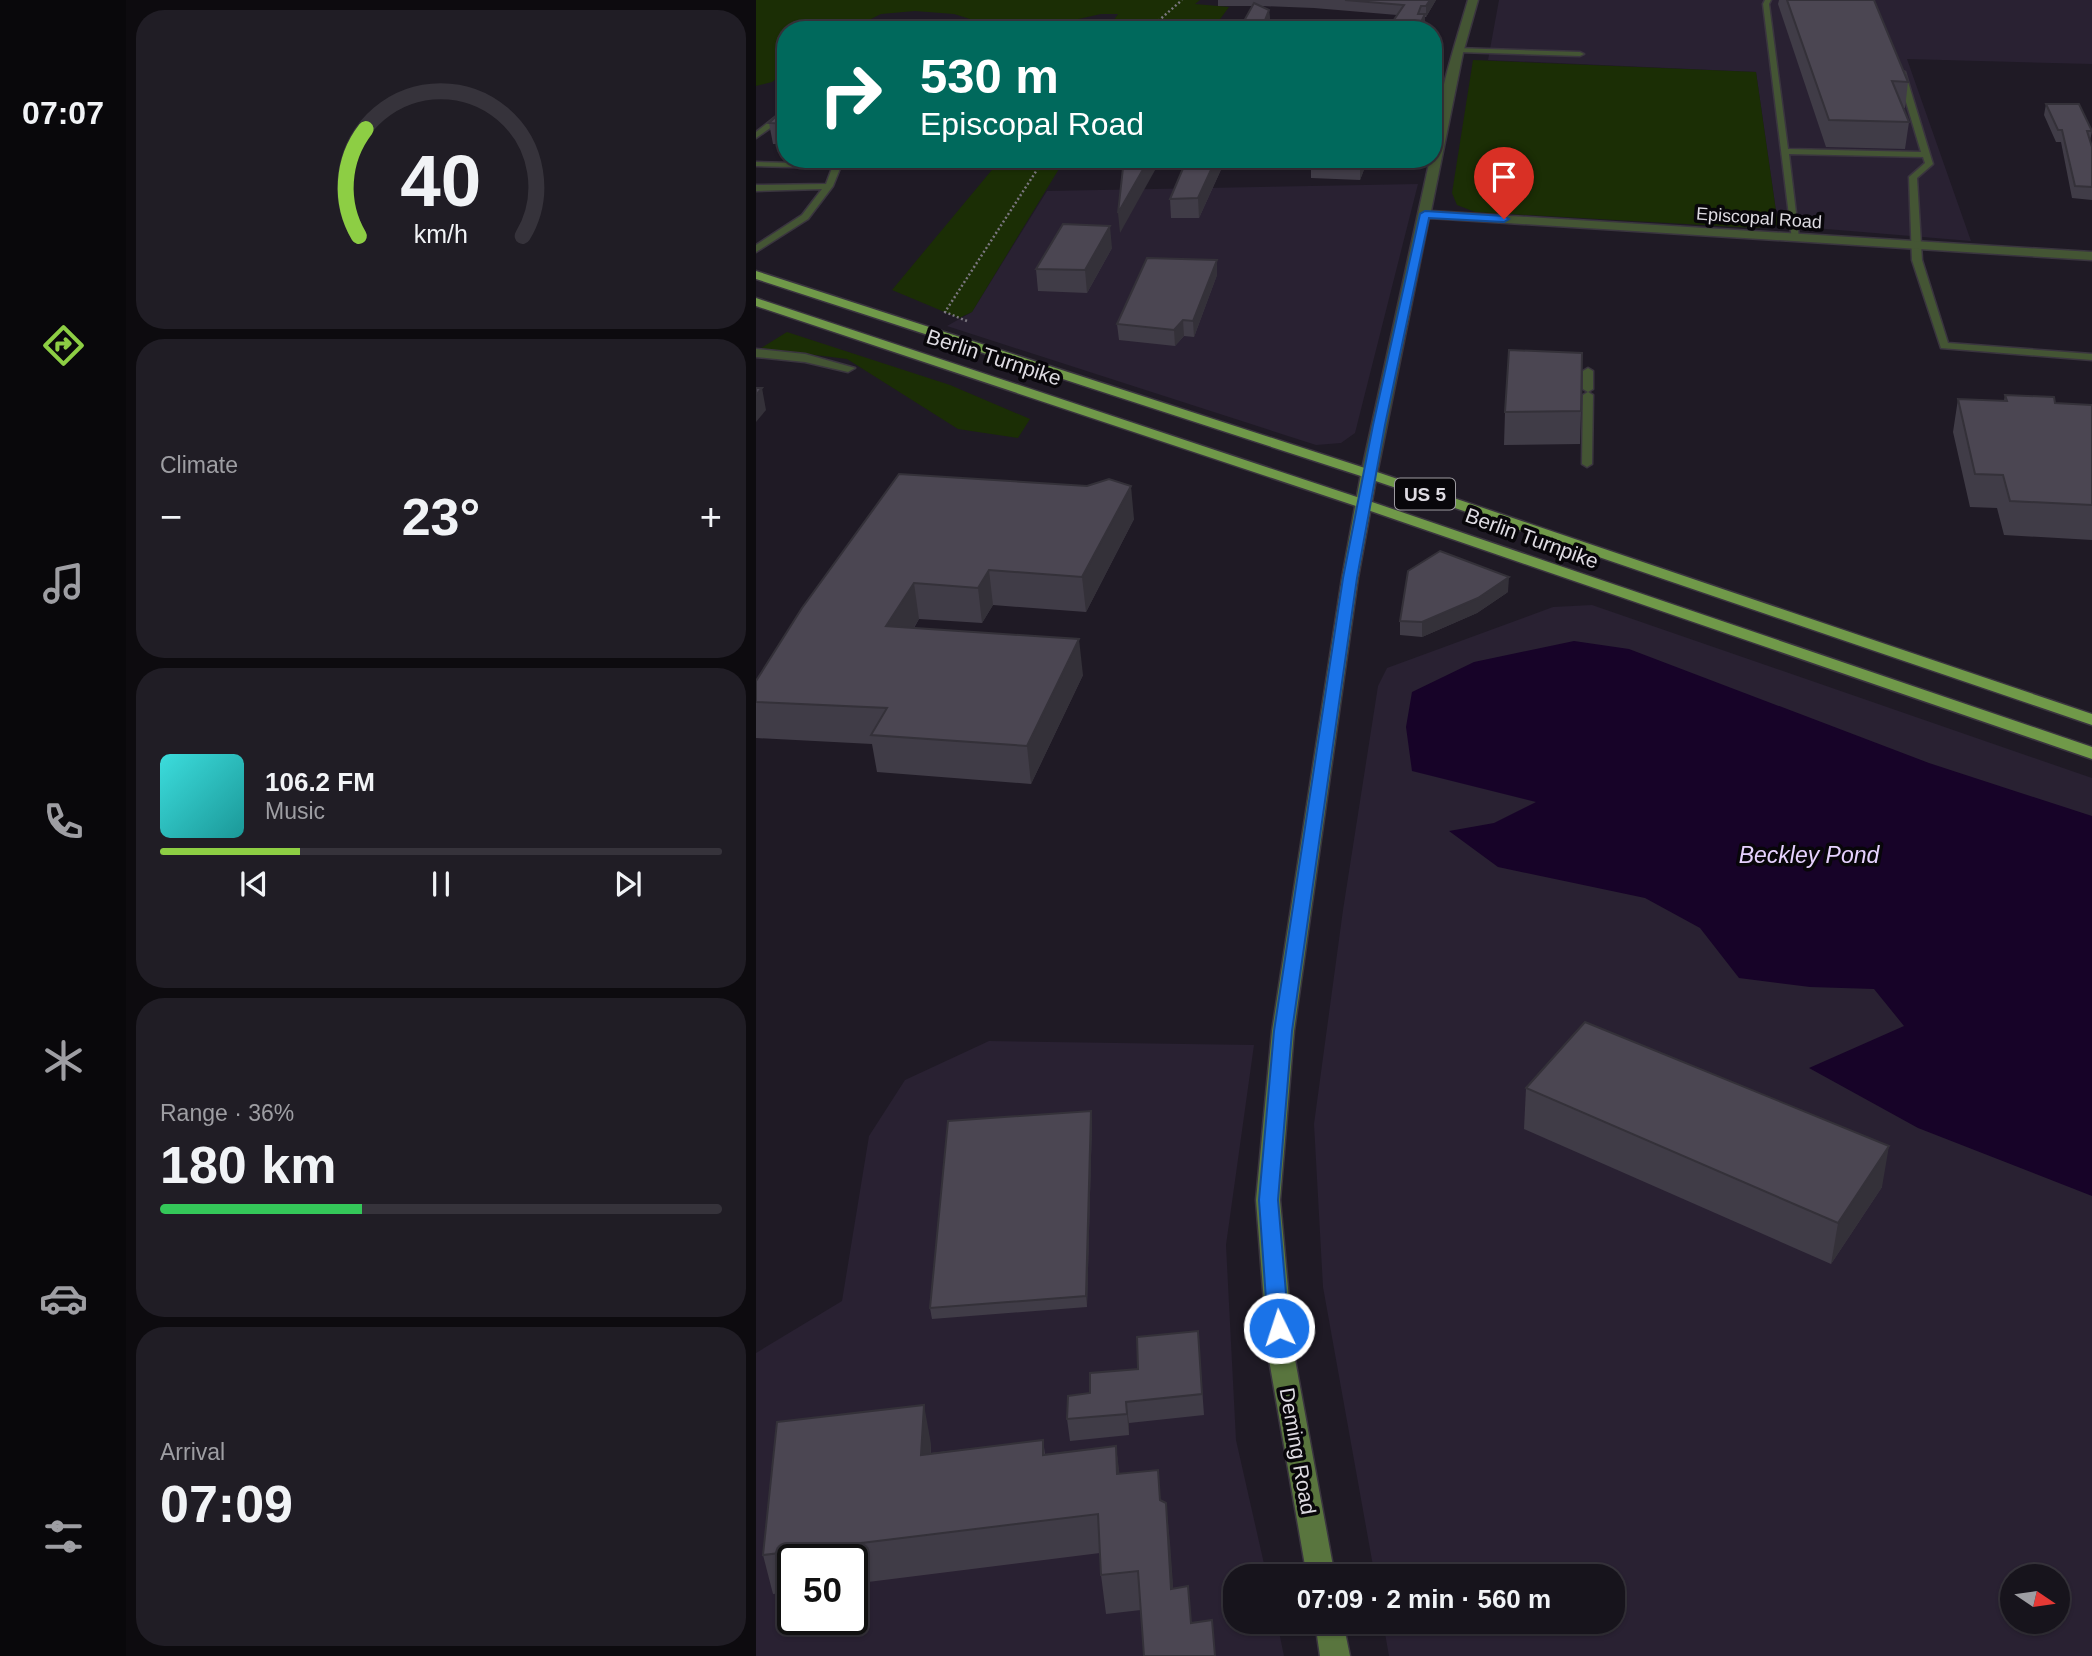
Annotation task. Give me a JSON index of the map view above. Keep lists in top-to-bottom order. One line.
{"streets":{"highway":["Berlin Turnpike","US 5"],"main road":["Deming Road"],"street":["Episcopal Road"]},"crossings":[["Episcopal Road","Deming Road"],["Berlin Turnpike","Deming Road"]],"water":["Beckley Pond"],"north":"right","page":{"tabs":"07:07","turn":["530 m","Episcopal Road"],"tile":["Climate",["Range · 36%","180 km"],["Arrival","07:09"]],"heat":["−","23°","+"],"song":["106.2 FM","Music"],"limit":"50","trip":"07:09 · 2 min · 560 m","gauge":["40","km/h"]}}
